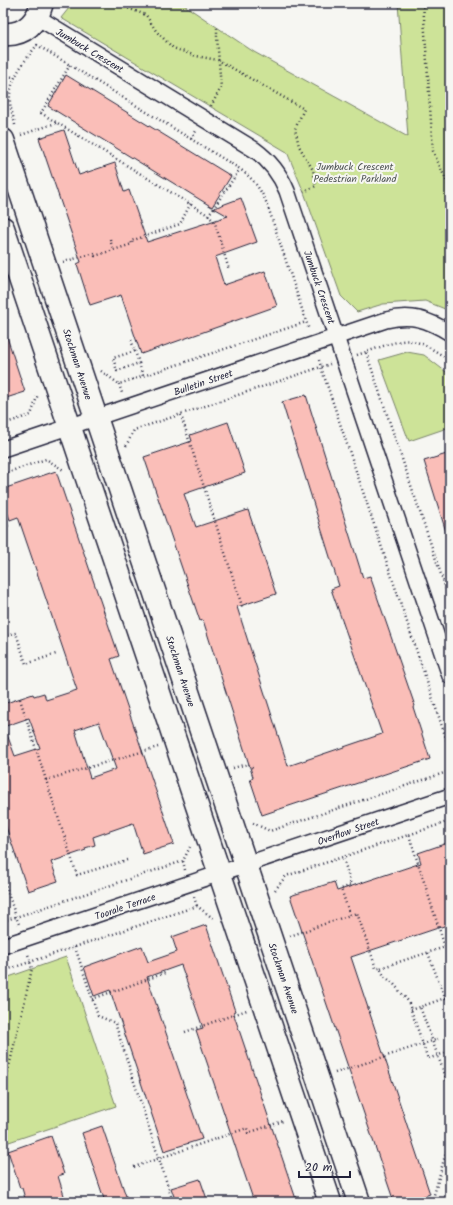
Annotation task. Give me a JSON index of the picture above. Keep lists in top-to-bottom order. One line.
{"streets":{"street":["Jumbuck Crescent","Stockman Avenue","Bulletin Street","Overflow Street","Toorale Terrace"]},"crossings":[["Jumbuck Crescent","Bulletin Street"],["Stockman Avenue","Bulletin Street"],["Stockman Avenue","Overflow Street"],["Stockman Avenue","Toorale Terrace"],["Overflow Street","Toorale Terrace"]],"parks":["Jumbuck Crescent Pedestrian Parkland"],"scale_bar":"20 m"}
